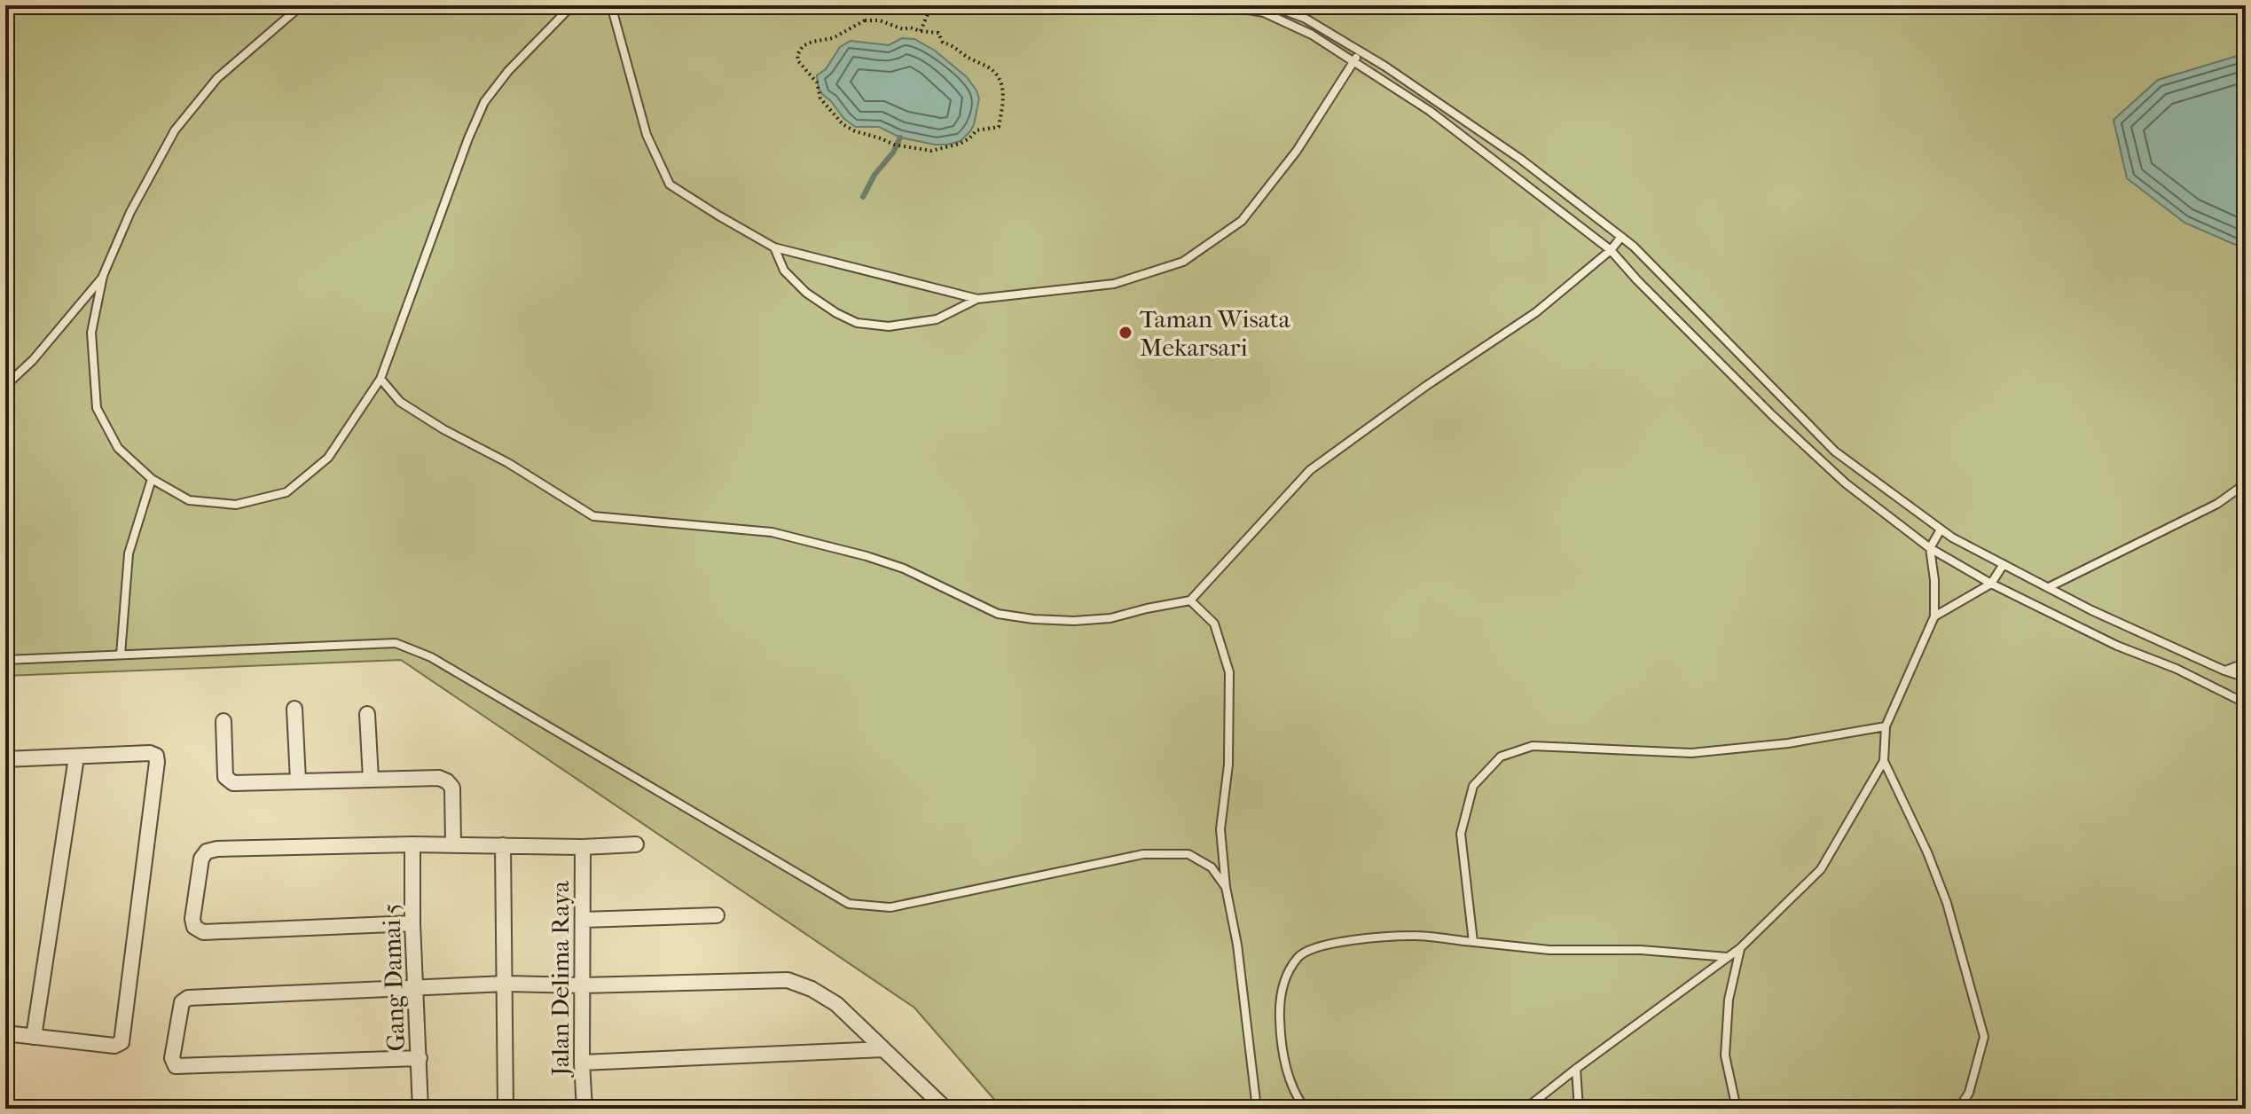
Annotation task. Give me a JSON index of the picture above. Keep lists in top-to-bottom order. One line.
{"streets":{"street":["Gang Damai 5","Jalan Delima Raya"]},"places":["Taman Wisata Mekarsari"]}
